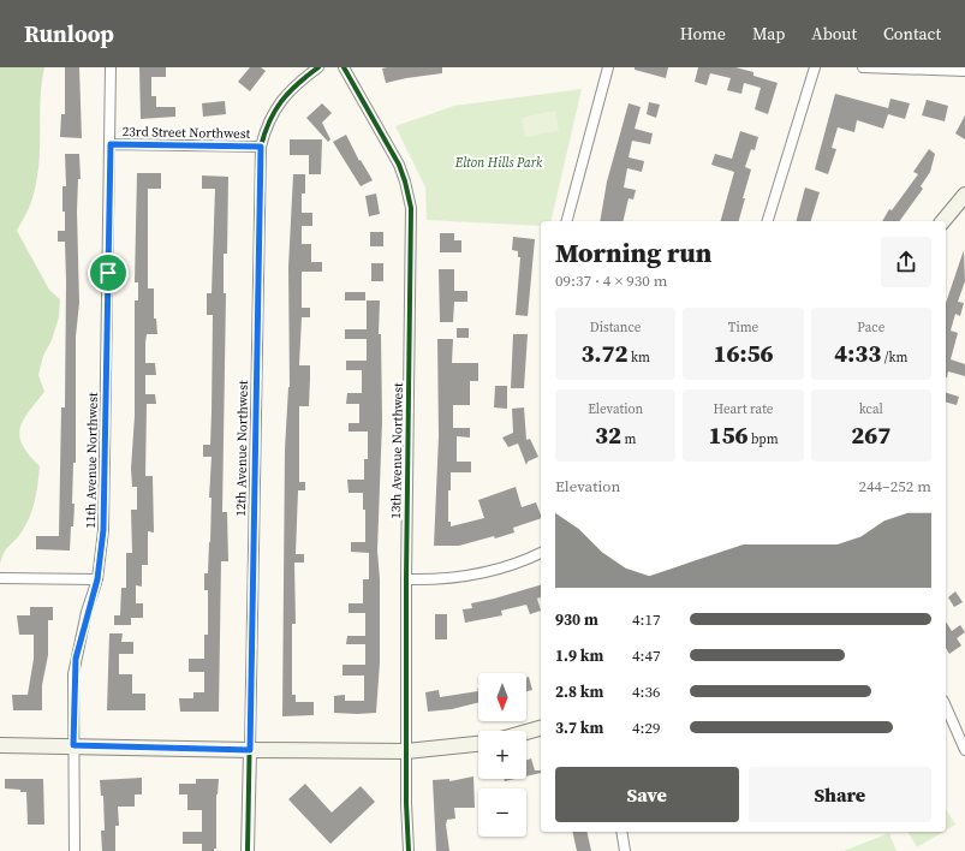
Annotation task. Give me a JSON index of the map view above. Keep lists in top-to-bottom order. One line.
{"streets":{"street":["23rd Street Northwest","12th Avenue Northwest","13th Avenue Northwest","11th Avenue Northwest"]},"crossings":[["23rd Street Northwest","12th Avenue Northwest"],["23rd Street Northwest","11th Avenue Northwest"]],"parks":["Elton Hills Park"],"north":"bottom","page":{"header":"Runloop","nav":["Home","Map","About","Contact"],"heading":["Morning run","09:37 · 4 × 930 m"],"stats":[["Distance","3.72 km"],["Time","16:56"],["Pace","4:33 /km"],["Elevation","32 m"],["Heart rate","156 bpm"],["kcal","267"]],"chart":["Elevation","244–252 m"],"list":[{"name":"930 m","note":"4:17"},{"name":"1.9 km","note":"4:47"},{"name":"2.8 km","note":"4:36"},{"name":"3.7 km","note":"4:29"}],"map_buttons":["+","−"],"buttons":["Save","Share"]}}
